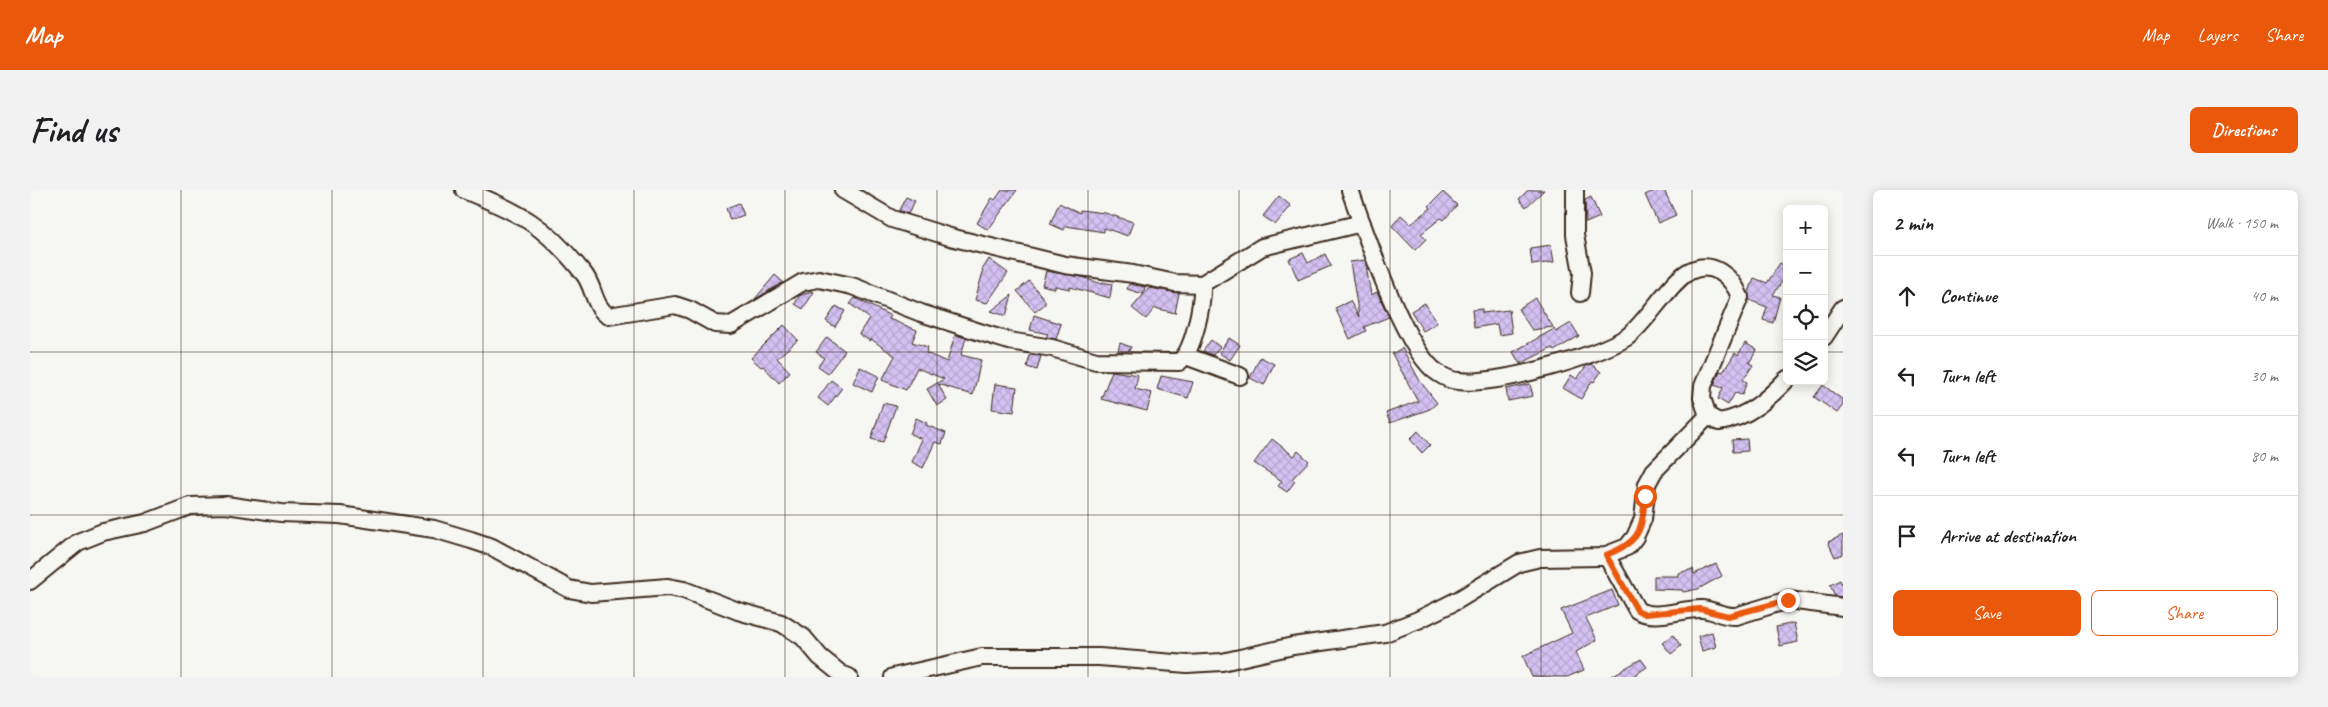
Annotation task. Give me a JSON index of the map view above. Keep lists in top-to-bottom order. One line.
{"page":{"header":"Map","nav":["Map","Layers","Share"],"buttons":["Directions",["Save","Share"]],"title":"Find us","heading":["2 min","Walk · 150 m"],"map_buttons":["+","−"],"list":[["Continue","40 m"],["Turn left","30 m"],["Turn left","80 m"],"Arrive at destination"]}}
